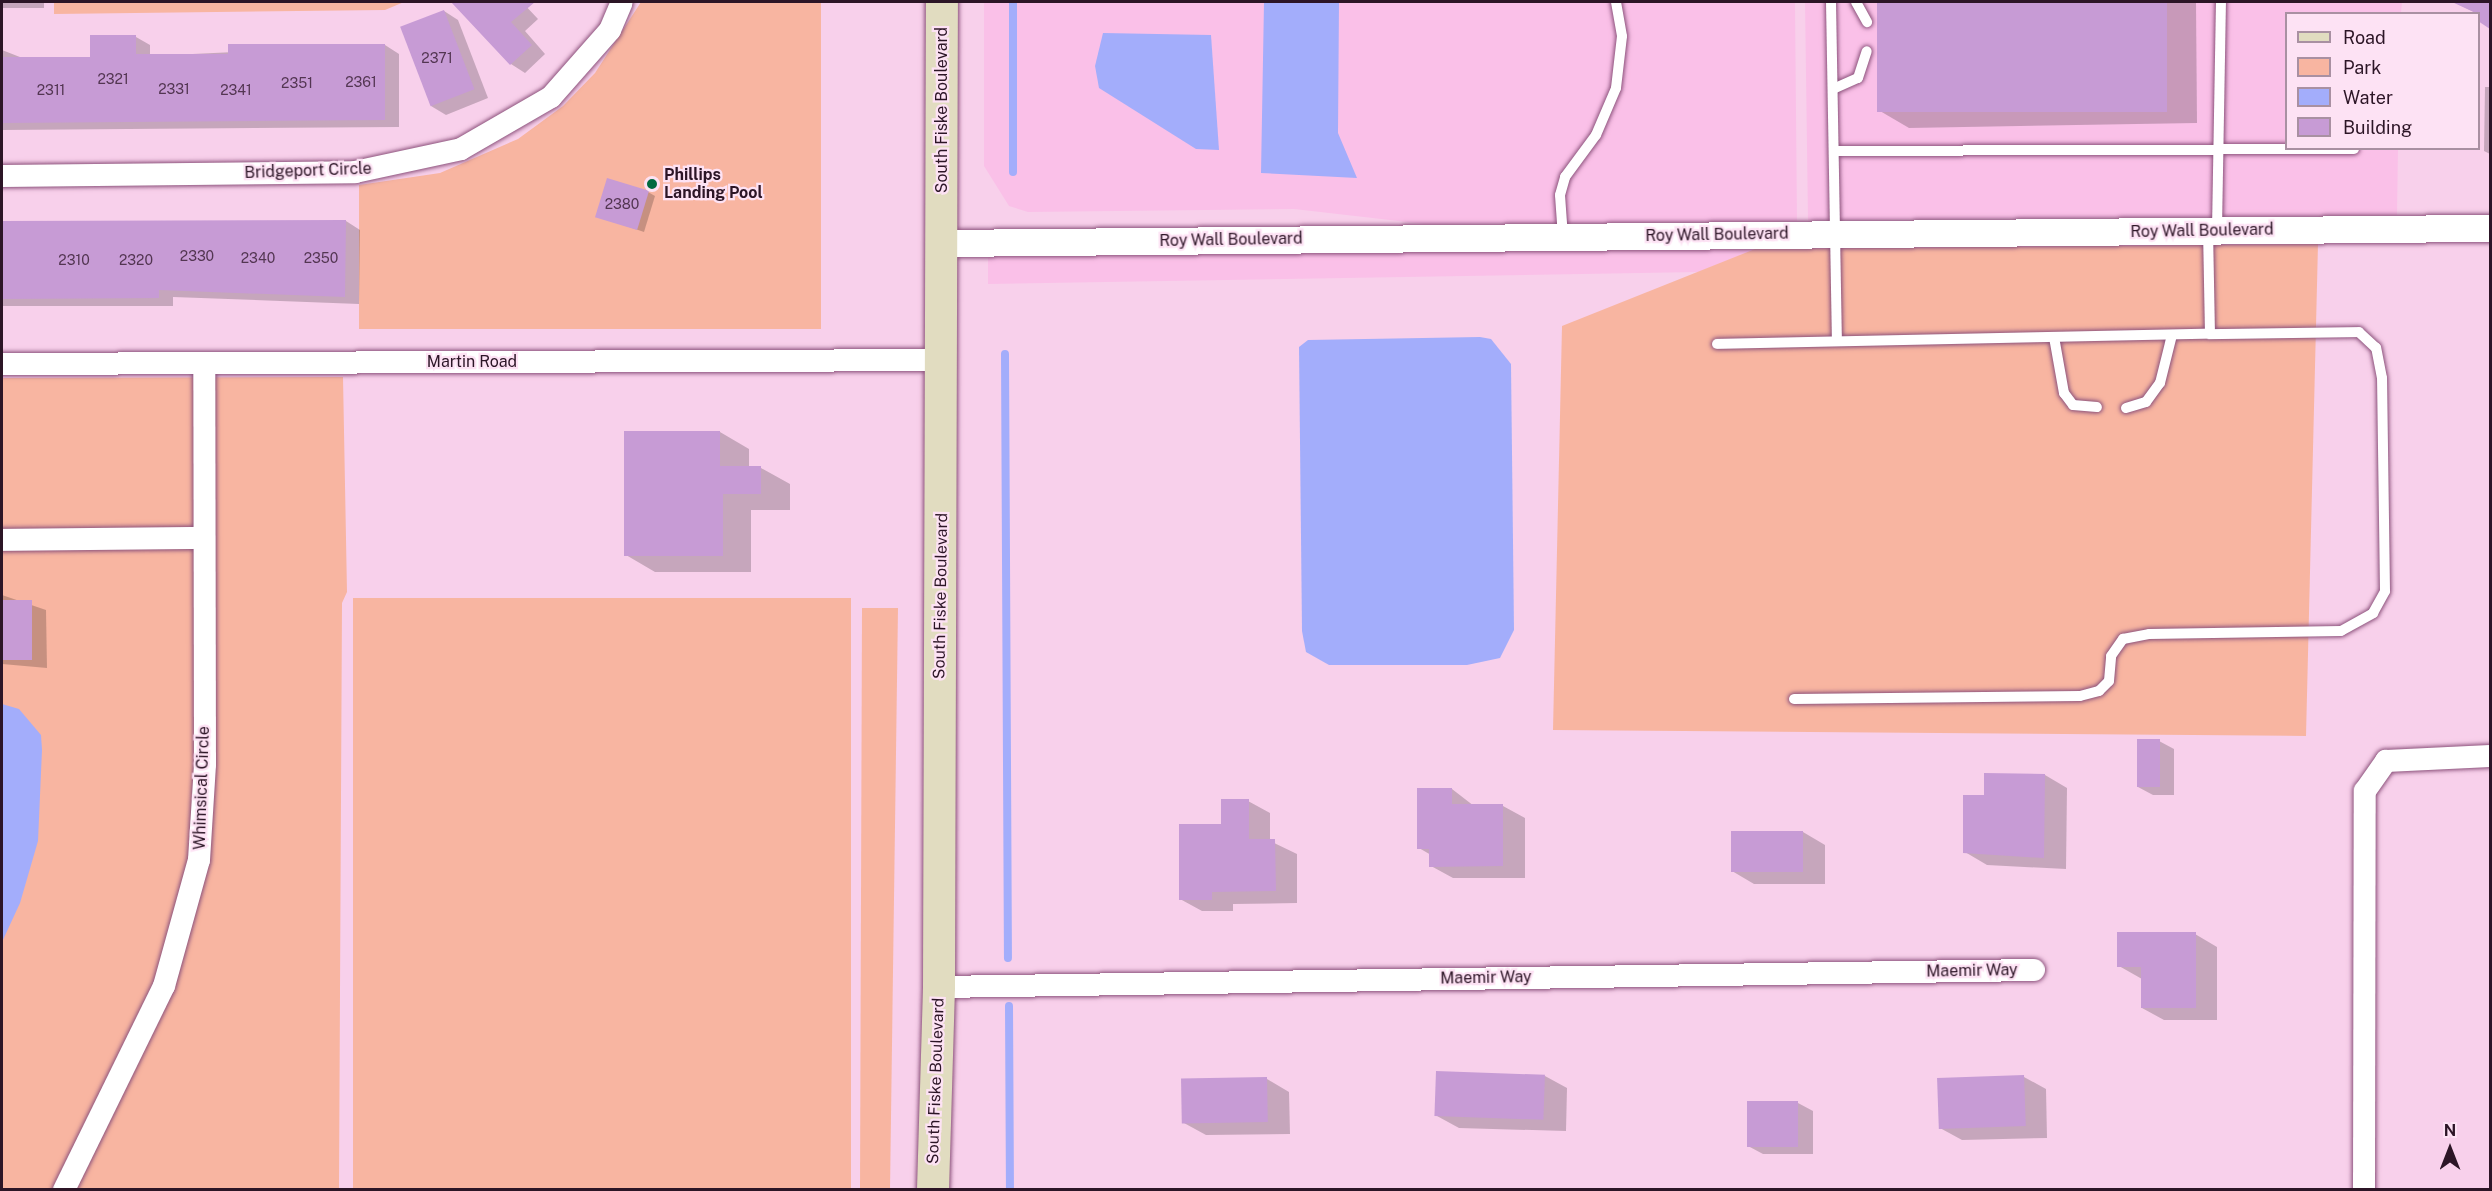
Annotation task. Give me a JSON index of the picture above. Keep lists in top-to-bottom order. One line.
{"streets":{"main road":["South Fiske Boulevard"],"street":["Bridgeport Circle","Roy Wall Boulevard","Martin Road","Whimsical Circle","Maemir Way"]},"crossings":[["South Fiske Boulevard","Roy Wall Boulevard"],["South Fiske Boulevard","Martin Road"],["South Fiske Boulevard","Maemir Way"],["Martin Road","Whimsical Circle"]],"places":["Phillips Landing Pool"],"house_numbers":["2371","2321","2361","2351","2331","2311","2341","2380","2330","2340","2350","2310","2320"],"legend":["Road","Park","Water","Building"],"north":"top"}
